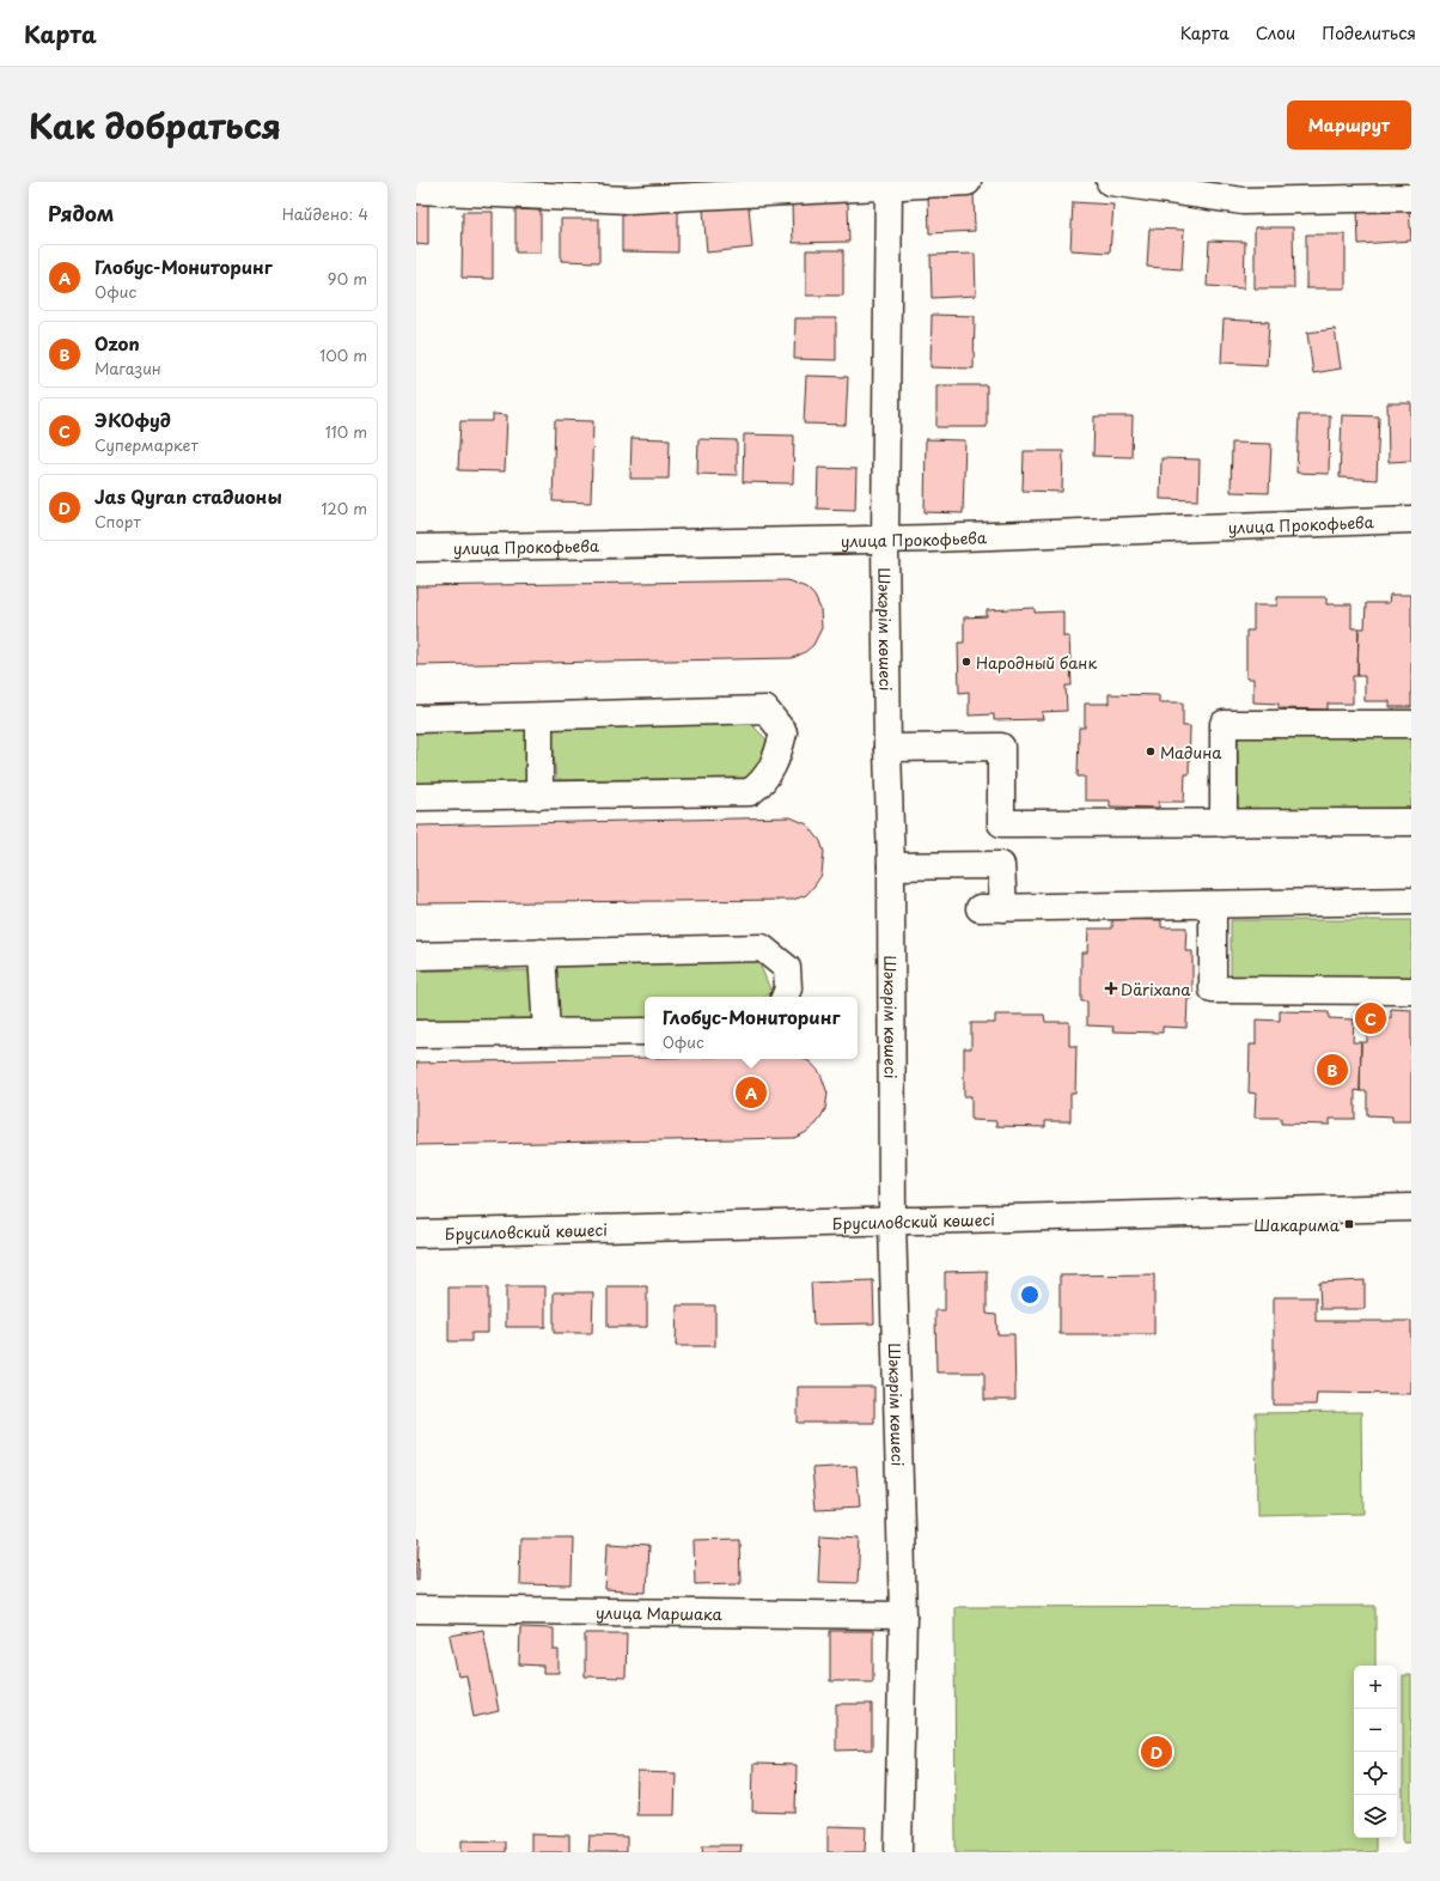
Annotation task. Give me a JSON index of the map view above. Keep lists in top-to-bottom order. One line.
{"streets":{"street":["улица Прокофьева","Шәкәрім көшесі","Брусиловский көшесі","улица Маршака"]},"crossings":[["улица Прокофьева","Шәкәрім көшесі"],["Шәкәрім көшесі","Брусиловский көшесі"],["Шәкәрім көшесі","улица Маршака"]],"places":{"other":["Народный банк","Мадина"],"health":["Därixana"],"transit":["Шакарима"]},"page":{"header":"Карта","nav":["Карта","Слои","Поделиться"],"title":"Как добраться","buttons":"Маршрут","heading":["Рядом","Найдено: 4"],"list":[{"mark":"A","name":"Глобус-Мониторинг","note":"Офис","value":"90 m"},{"mark":"B","name":"Ozon","note":"Магазин","value":"100 m"},{"mark":"C","name":"ЭКОфуд","note":"Супермаркет","value":"110 m"},{"mark":"D","name":"Jas Qyran стадионы","note":"Спорт","value":"120 m"}],"popup":["Глобус-Мониторинг","Офис"],"pins":["C","B","A","D"],"map_buttons":["+","−"]}}
